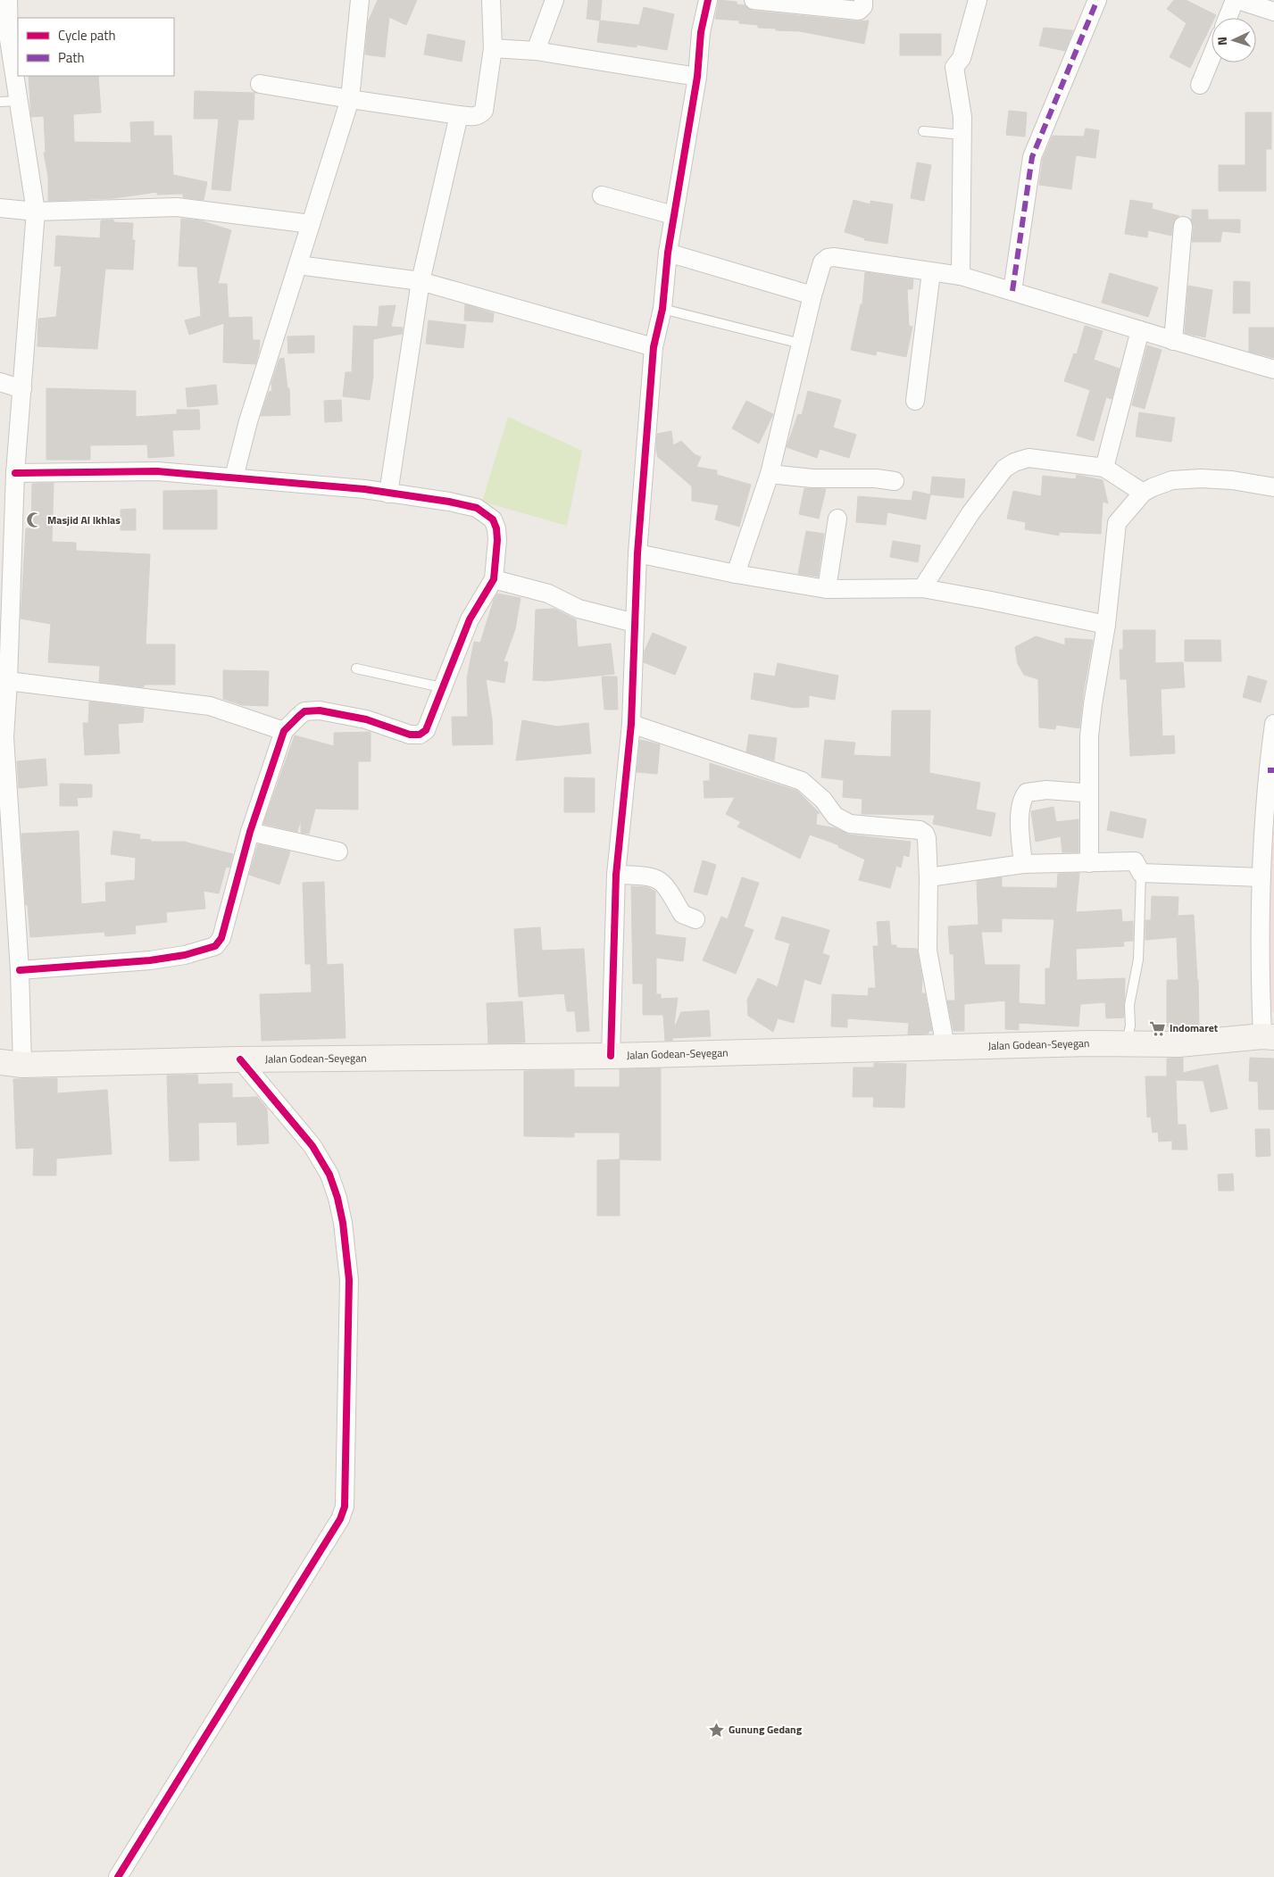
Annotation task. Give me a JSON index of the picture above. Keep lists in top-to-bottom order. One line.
{"streets":{"main road":["Jalan Godean-Seyegan"]},"places":{"mosque":["Masjid Al Ikhlas"],"supermarket":["Indomaret"],"place":["Gunung Gedang"]},"legend":["Cycle path","Path"],"north":"left"}
